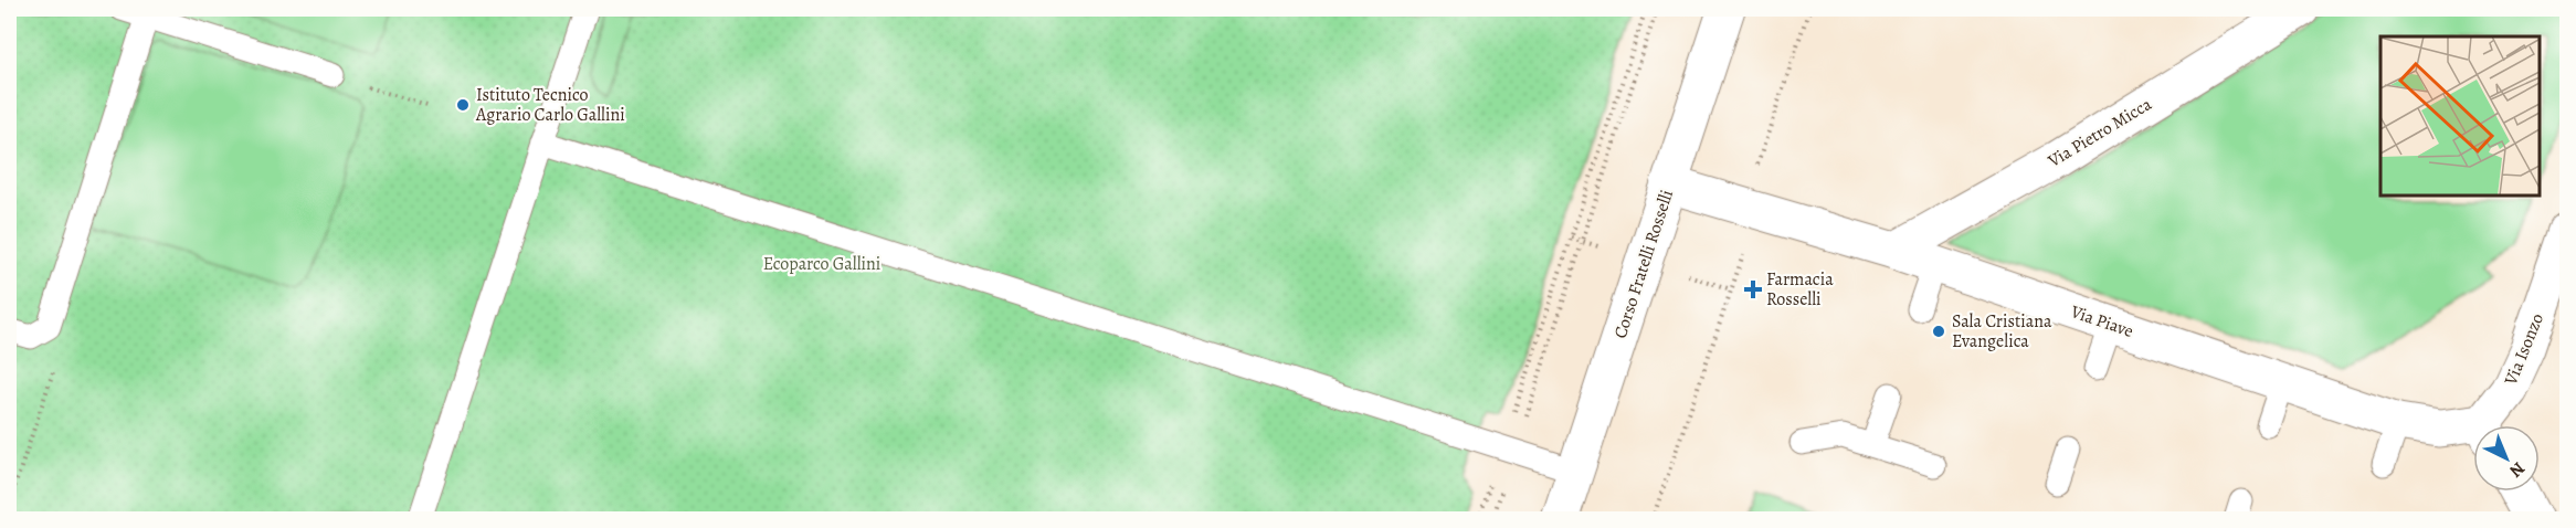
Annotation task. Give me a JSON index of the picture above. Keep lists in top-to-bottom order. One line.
{"streets":{"street":["Via Pietro Micca","Corso Fratelli Rosselli","Via Piave","Via Isonzo"]},"crossings":[["Via Pietro Micca","Via Piave"],["Corso Fratelli Rosselli","Via Piave"]],"parks":["Ecoparco Gallini"],"places":{"other":["Istituto Tecnico Agrario Carlo Gallini","Sala Cristiana Evangelica"],"health":["Farmacia Rosselli"]},"north":"bottom right"}
